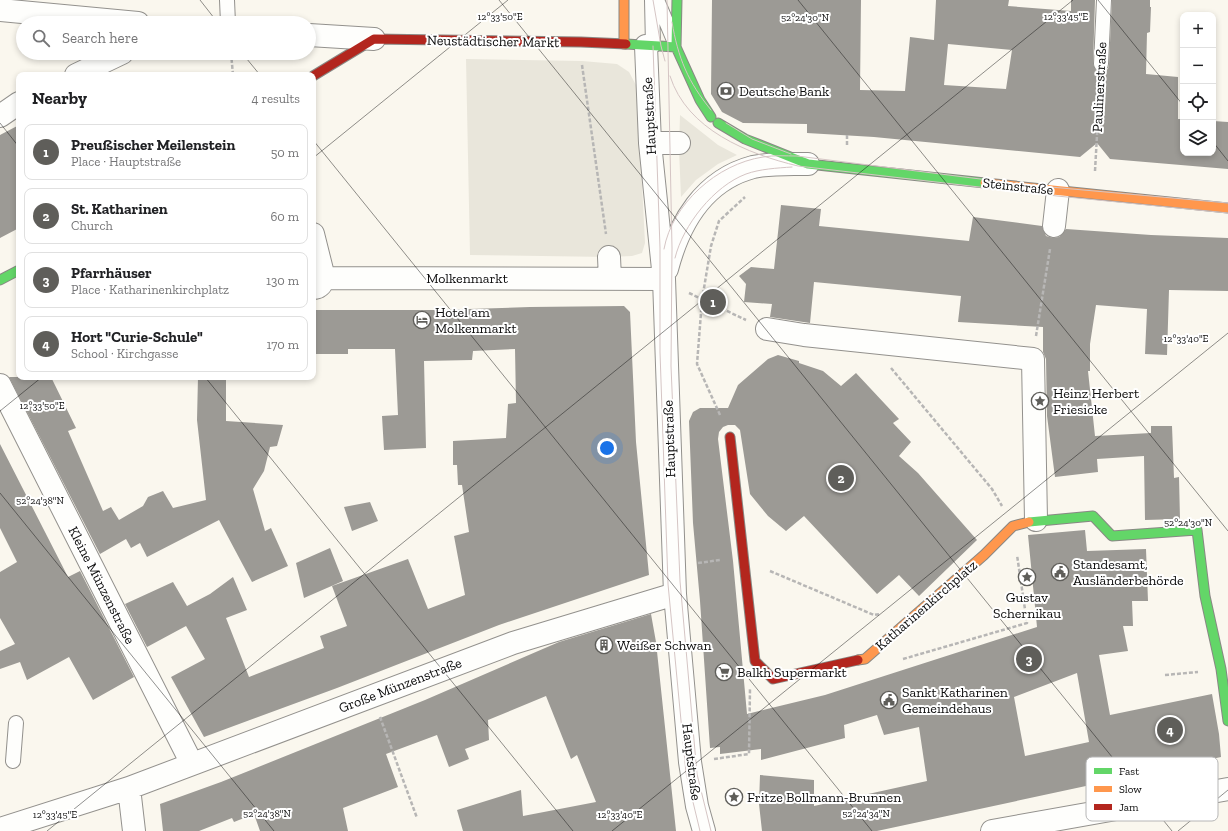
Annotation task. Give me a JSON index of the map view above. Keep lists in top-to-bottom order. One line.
{"streets":{"street":["Neustädtischer Markt","Hauptstraße","Steinstraße","Molkenmarkt","Kleine Münzenstraße","Katharinenkirchplatz","Große Münzenstraße"],"lane":["Paulinerstraße"]},"crossings":[["Neustädtischer Markt","Hauptstraße"],["Neustädtischer Markt","Steinstraße"],["Hauptstraße","Steinstraße"],["Hauptstraße","Molkenmarkt"],["Hauptstraße","Große Münzenstraße"],["Steinstraße","Molkenmarkt"],["Kleine Münzenstraße","Große Münzenstraße"]],"places":{"bank":["Deutsche Bank"],"hotel":["Hotel am Molkenmarkt"],"place":["Heinz Herbert Friesicke","Gustav Schernikau","Fritze Bollmann-Brunnen"],"public building":["Standesamt, Ausländerbehörde","Sankt Katharinen Gemeindehaus"],"building":["Weißer Schwan"],"supermarket":["Balkh Supermarkt"]},"legend":["Fast","Slow","Jam"],"page":{"map_buttons":["+","−"],"search":"Search here","heading":["Nearby","4 results"],"list":[{"mark":"1","name":"Preußischer Meilenstein","note":"Place · Hauptstraße","value":"50 m"},{"mark":"2","name":"St. Katharinen","note":"Church","value":"60 m"},{"mark":"3","name":"Pfarrhäuser","note":"Place · Katharinenkirchplatz","value":"130 m"},{"mark":"4","name":"Hort \"Curie-Schule\"","note":"School · Kirchgasse","value":"170 m"}],"pins":["1","2","3","4"]},"coordinates":["12°33'50\"E","12°33'45\"E","52°24'30\"N","12°33'40\"E","52°24'38\"N","52°24'34\"N"]}
